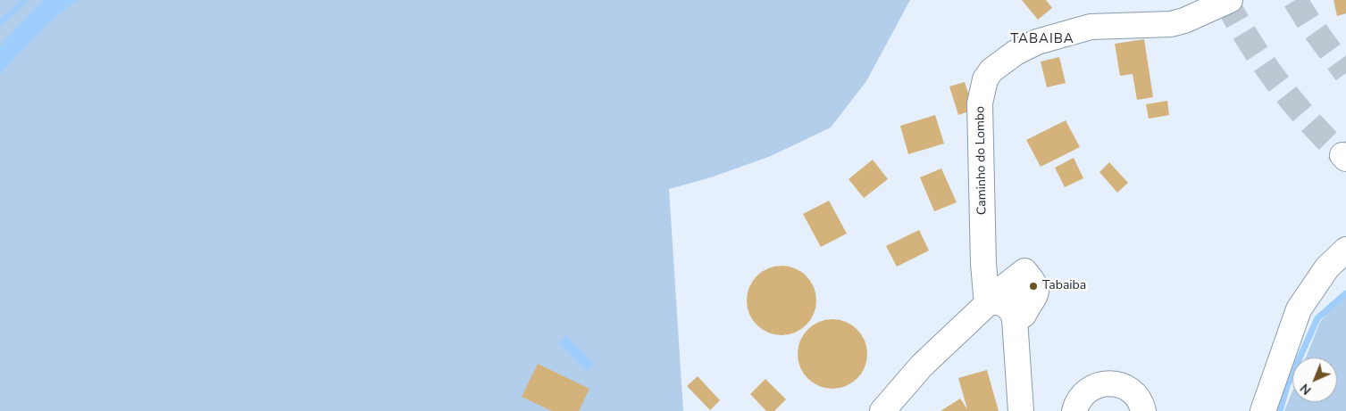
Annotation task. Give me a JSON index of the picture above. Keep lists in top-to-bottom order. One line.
{"streets":{"street":["Caminho do Lombo"]},"districts":["TABAIBA"],"places":["Tabaiba"],"north":"bottom left"}
